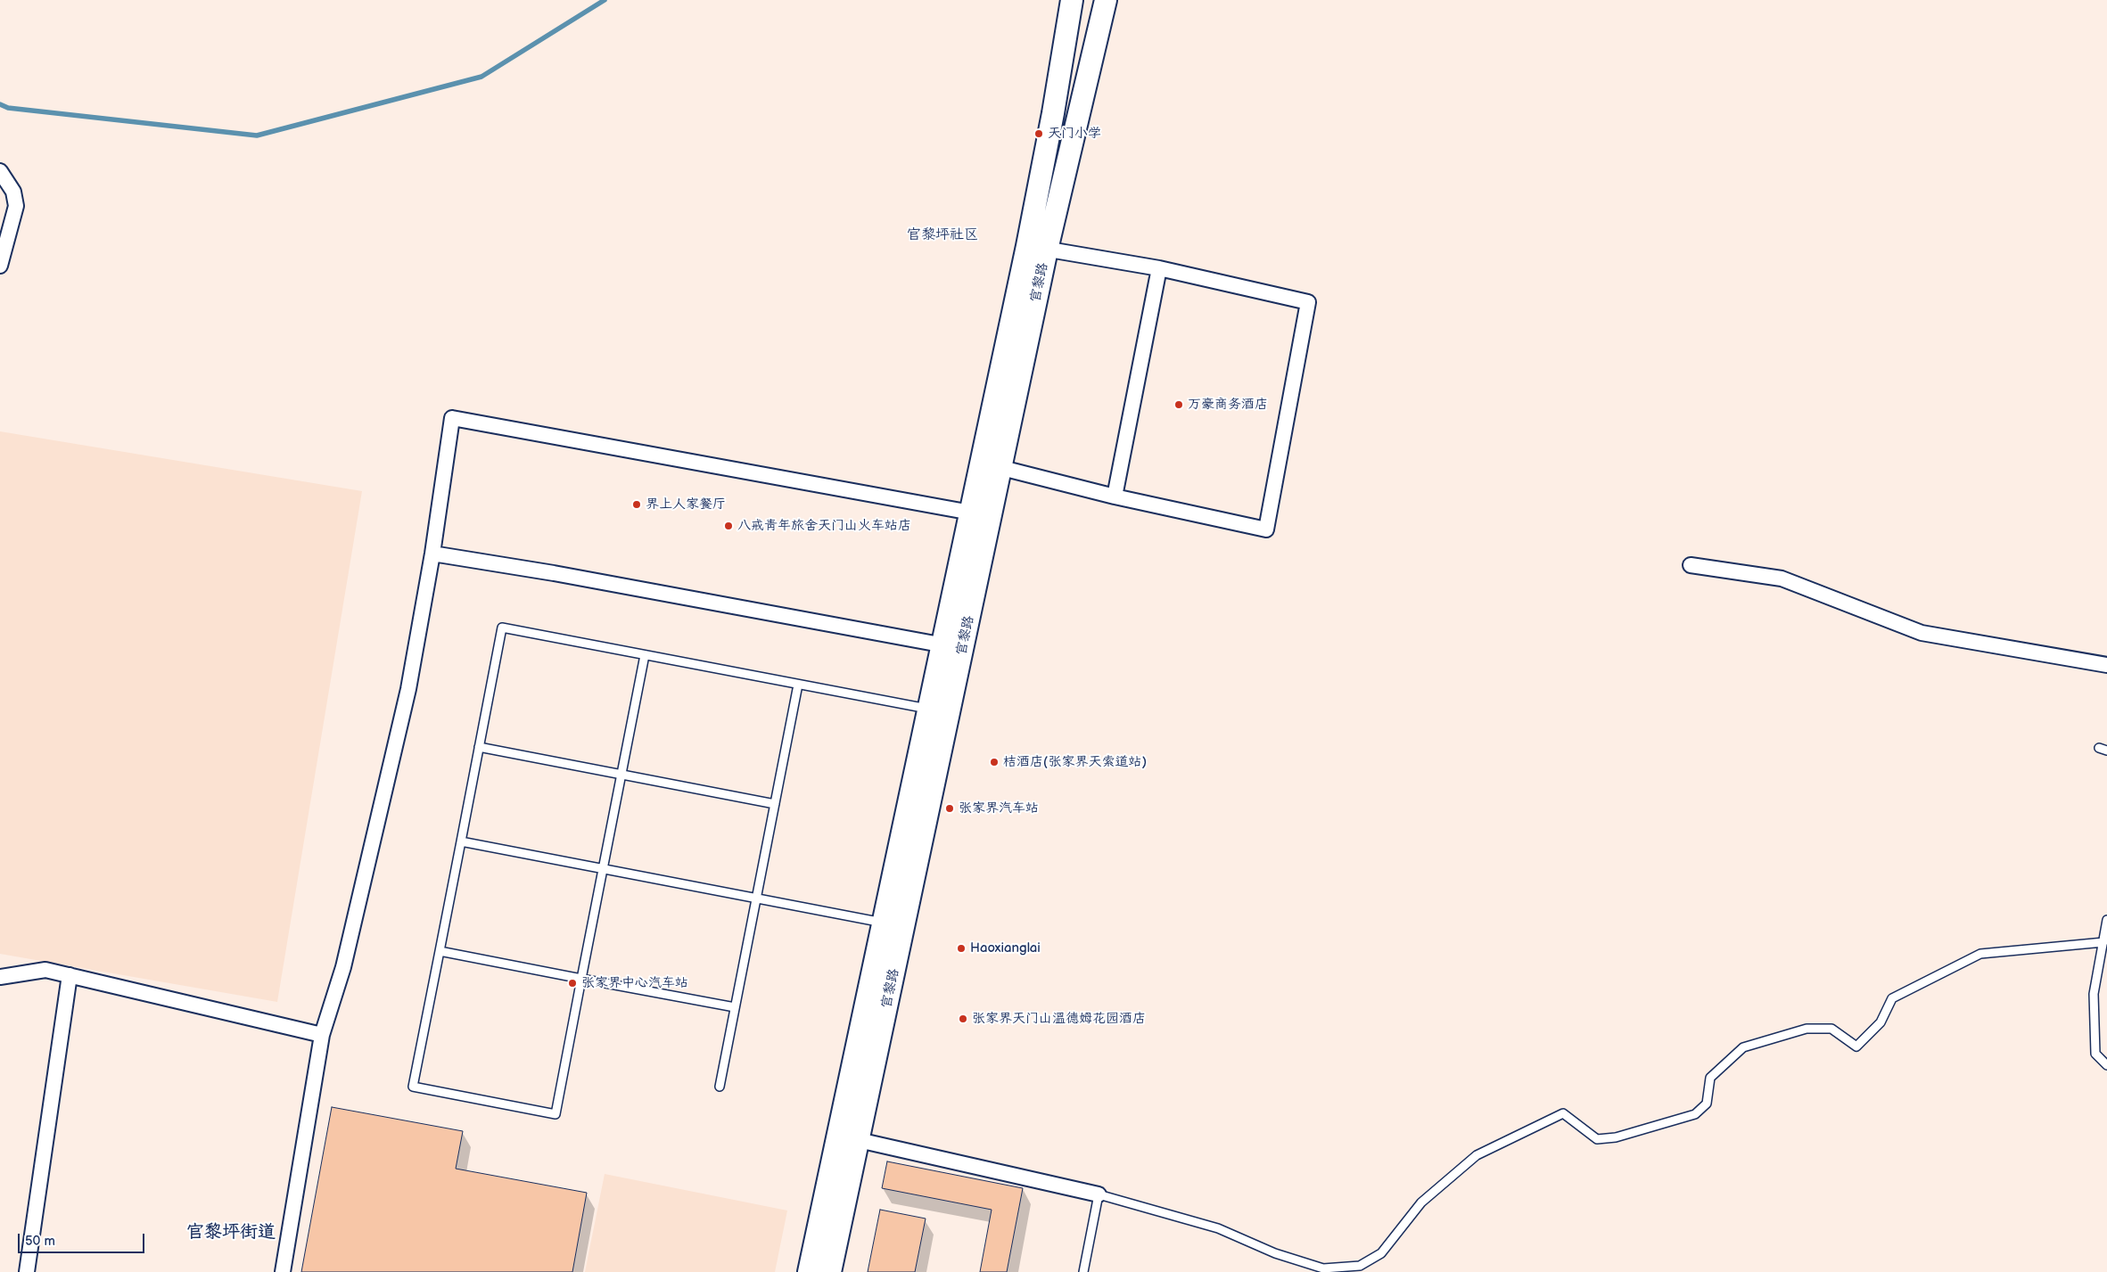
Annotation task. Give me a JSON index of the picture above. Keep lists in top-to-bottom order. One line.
{"streets":{"main road":["官黎路"]},"districts":["官黎坪社区","官黎坪街道"],"places":["天门小学","万豪商务酒店","界上人家餐厅","八戒青年旅舍天门山火车站店","桔酒店(张家界天索道站)","张家界汽车站","Haoxianglai","张家界中心汽车站","张家界天门山温德姆花园酒店"],"scale_bar":"50 m"}
